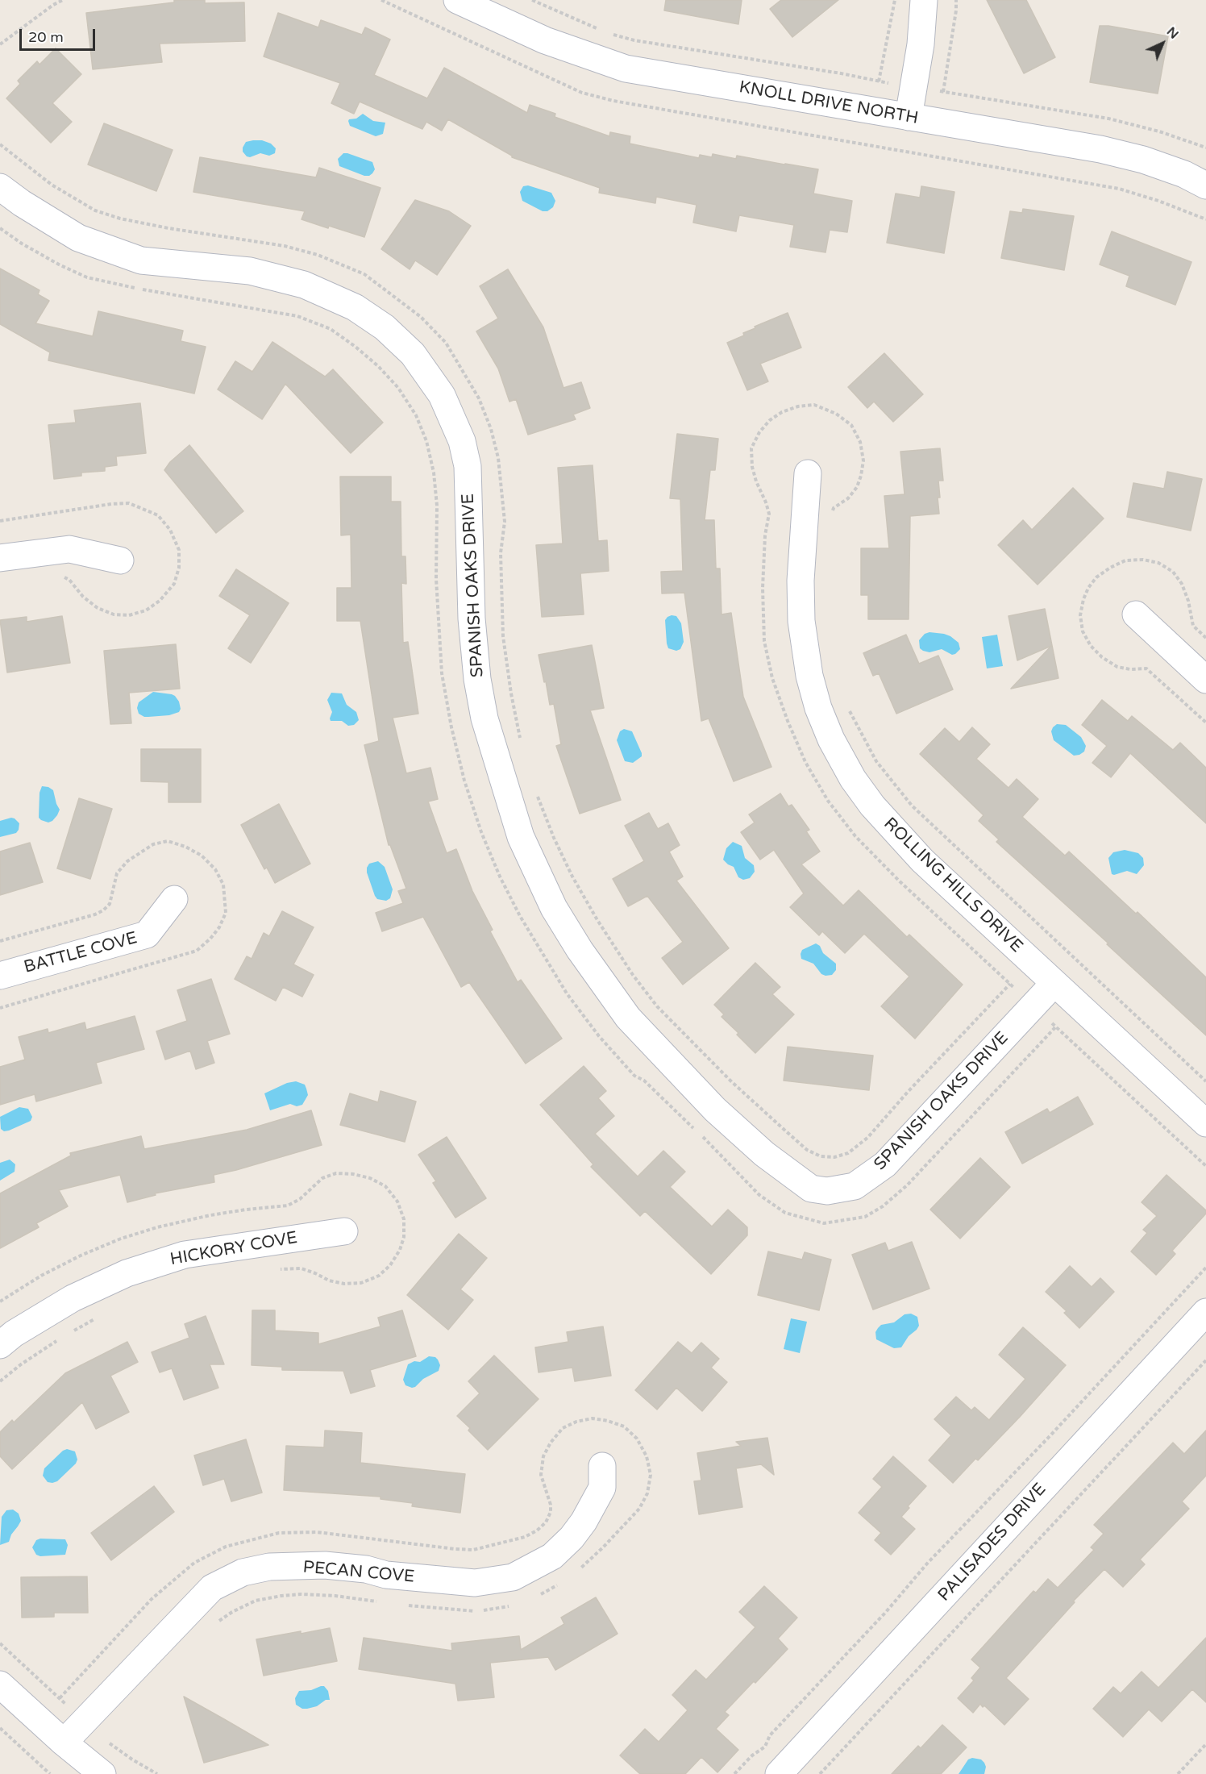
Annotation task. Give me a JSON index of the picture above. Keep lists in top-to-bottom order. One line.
{"streets":{"street":["KNOLL DRIVE NORTH","SPANISH OAKS DRIVE","ROLLING HILLS DRIVE","BATTLE COVE","HICKORY COVE","PALISADES DRIVE","PECAN COVE"]},"crossings":[["SPANISH OAKS DRIVE","ROLLING HILLS DRIVE"]],"scale_bar":"20 m","north":"top right"}
